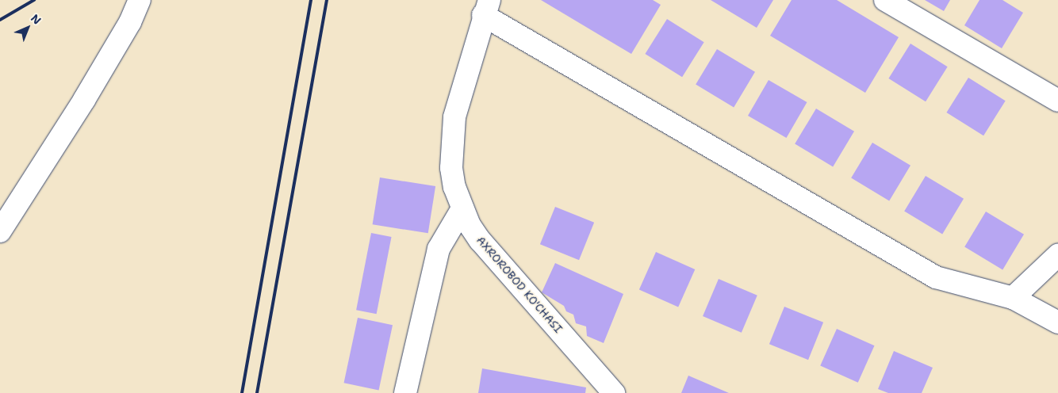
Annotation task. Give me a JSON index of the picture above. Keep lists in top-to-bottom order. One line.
{"streets":{"street":["AXROROBOD KO'CHASI"]},"north":"top right"}
